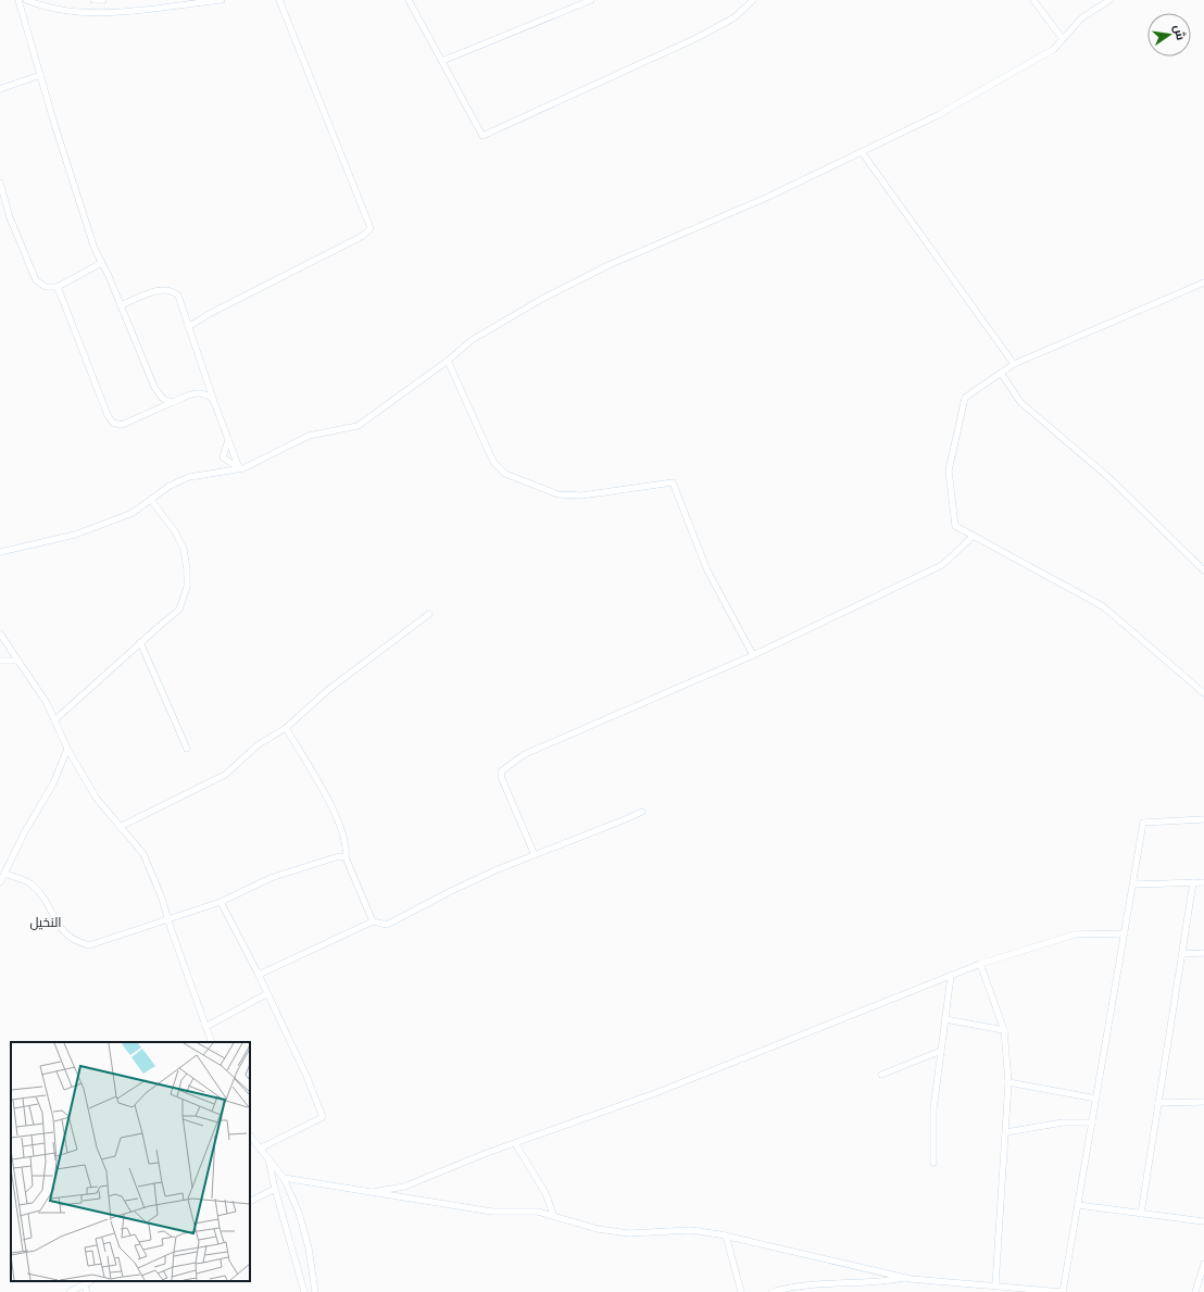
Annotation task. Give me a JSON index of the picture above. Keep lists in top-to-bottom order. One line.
{"districts":["النخيل"],"north":"right"}
